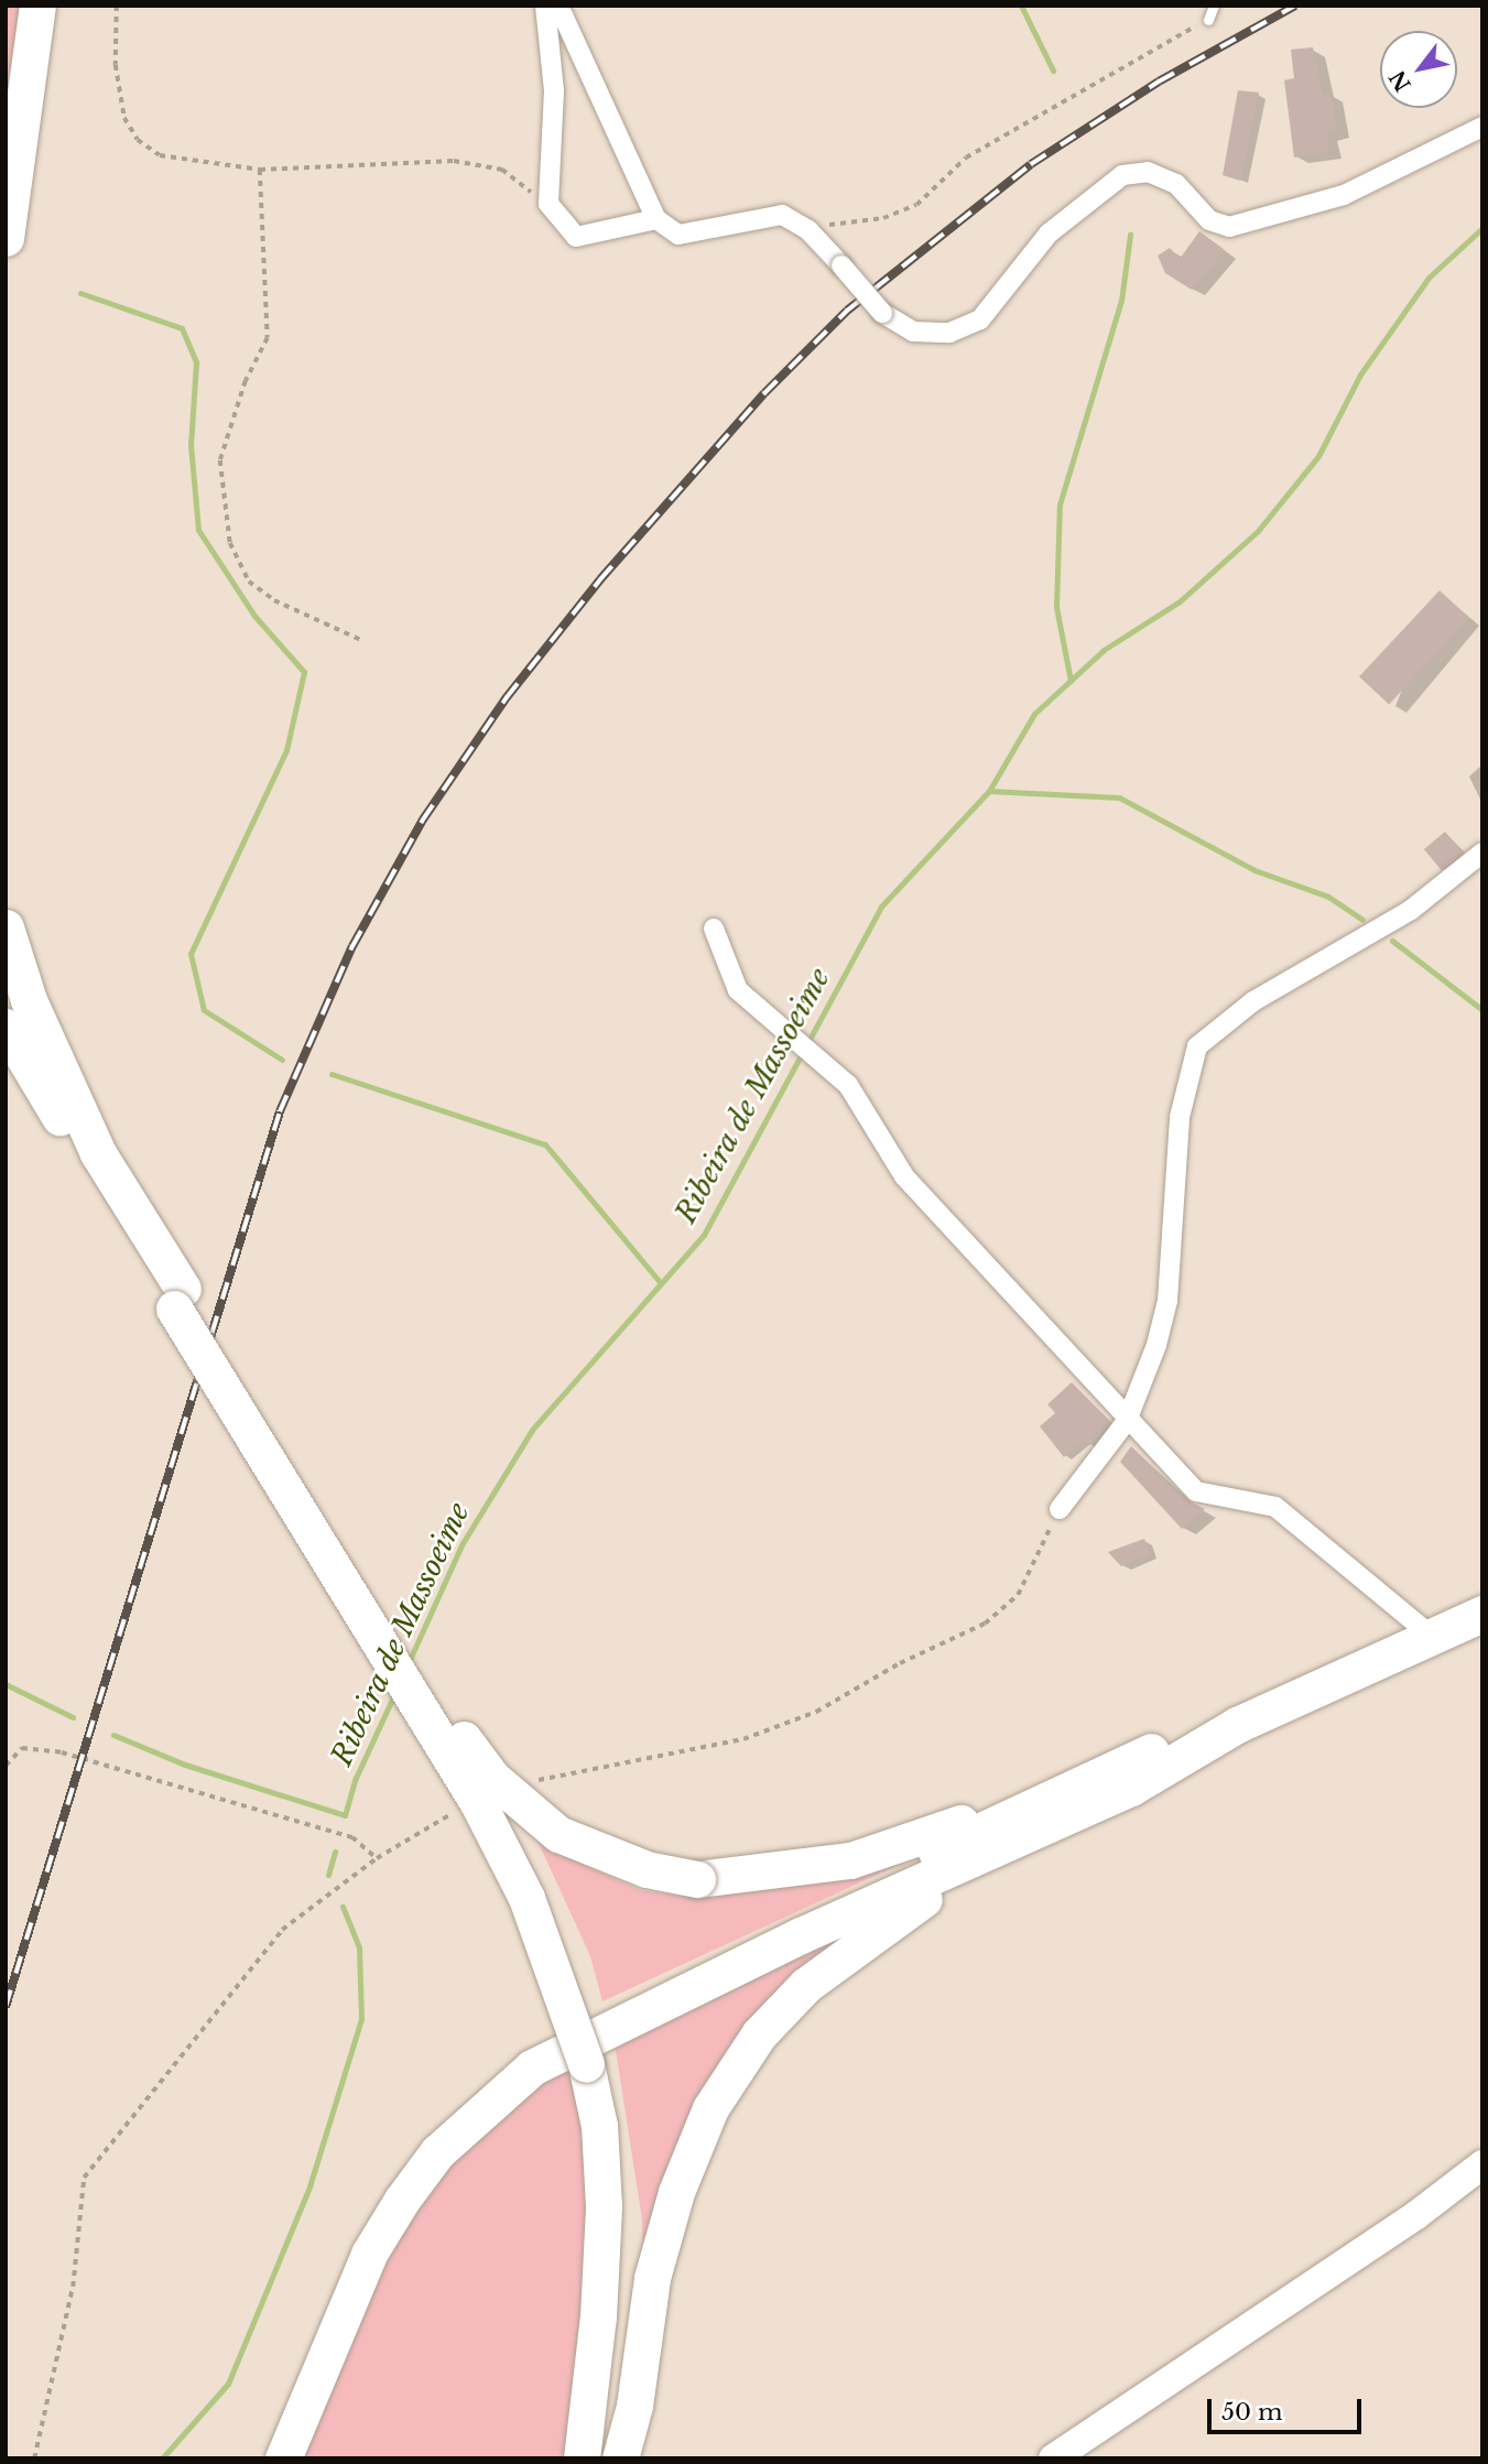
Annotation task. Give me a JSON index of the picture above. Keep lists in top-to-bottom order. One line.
{"water":["Ribeira de Massoeime"],"scale_bar":"50 m","north":"bottom left"}
